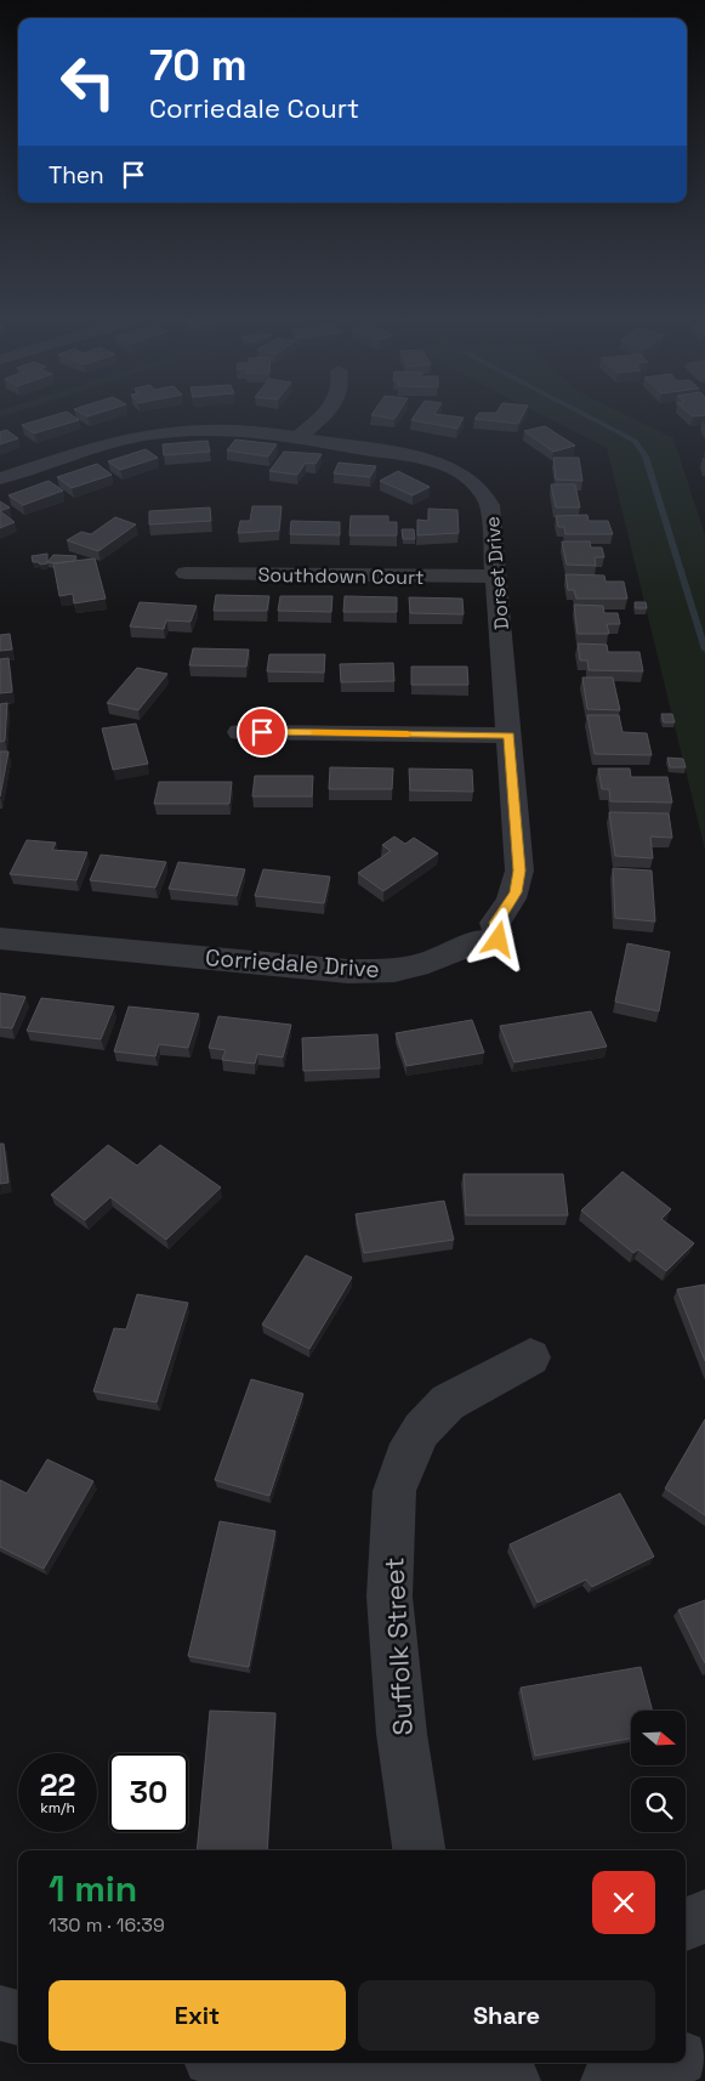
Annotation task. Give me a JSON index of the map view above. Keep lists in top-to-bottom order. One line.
{"streets":{"street":["Dorset Drive","Southdown Court","Corriedale Drive","Suffolk Street"]},"crossings":[["Dorset Drive","Southdown Court"],["Dorset Drive","Corriedale Drive"]],"north":"right","page":{"turn":["70 m","Corriedale Court"],"then":"Then","speed":"22 km/h","limit":"30","heading":["1 min","130 m · 16:39"],"buttons":["Exit","Share"]}}
